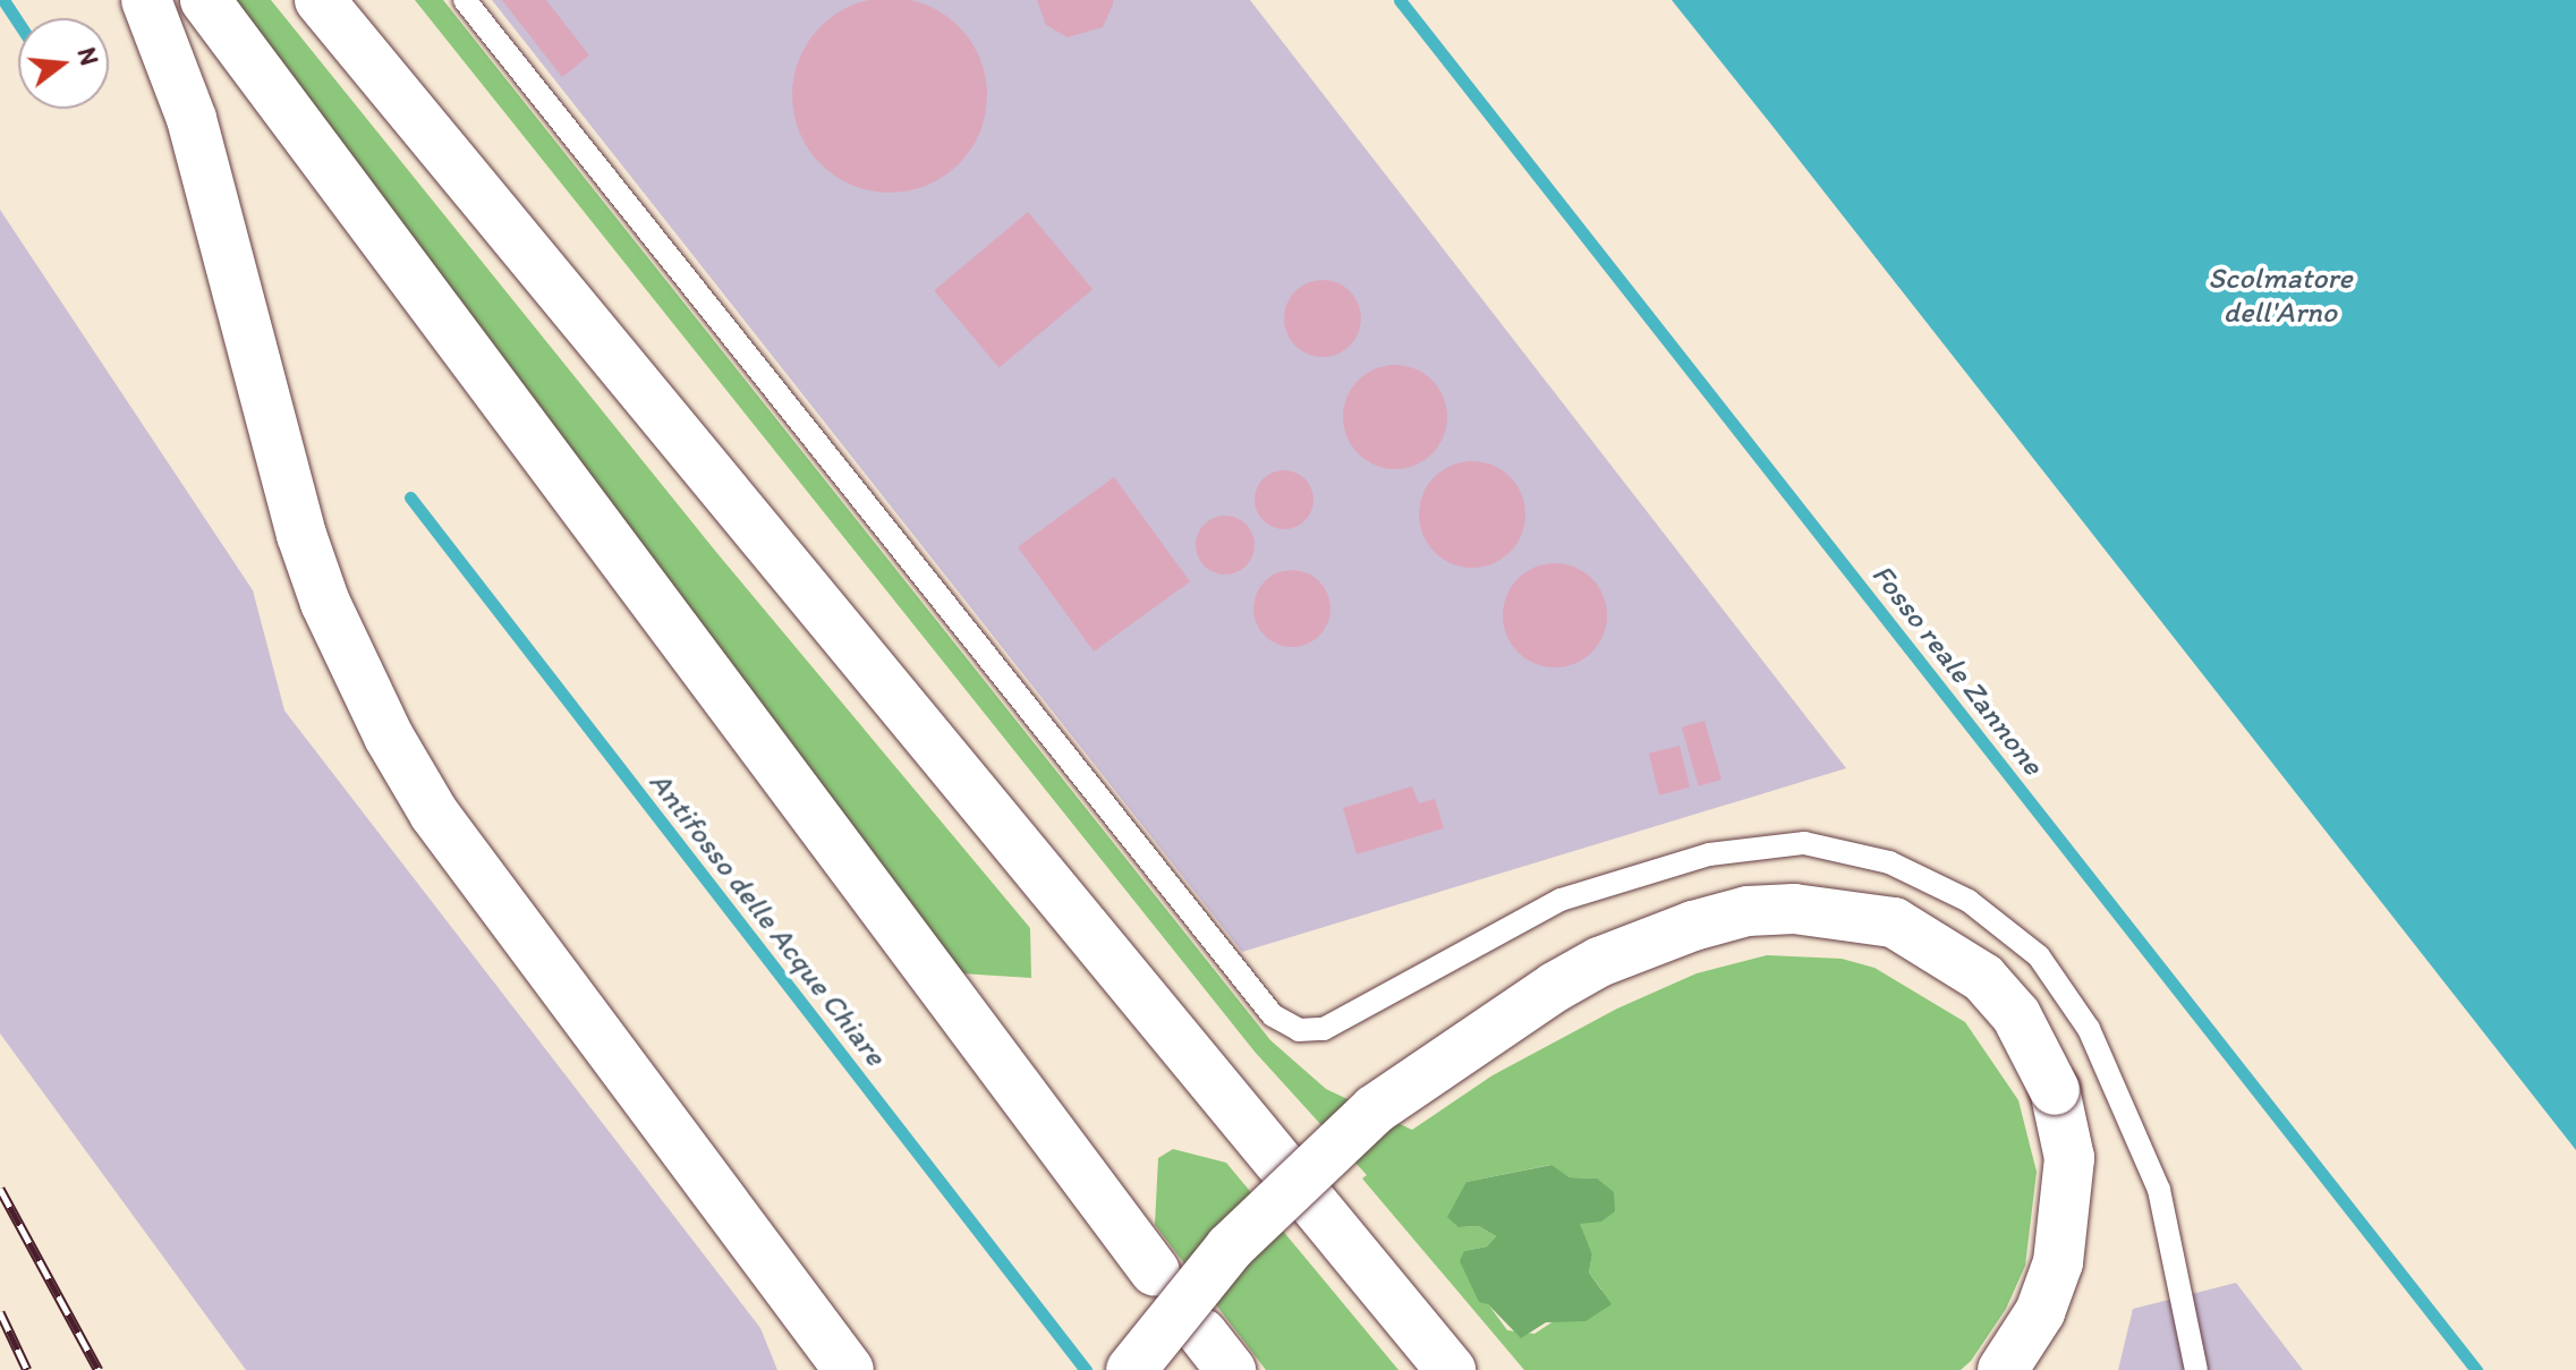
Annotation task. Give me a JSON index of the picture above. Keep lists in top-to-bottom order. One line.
{"water":["Scolmatore dell'Arno","Fosso reale Zannone","Antifosso delle Acque Chiare"],"north":"right"}
